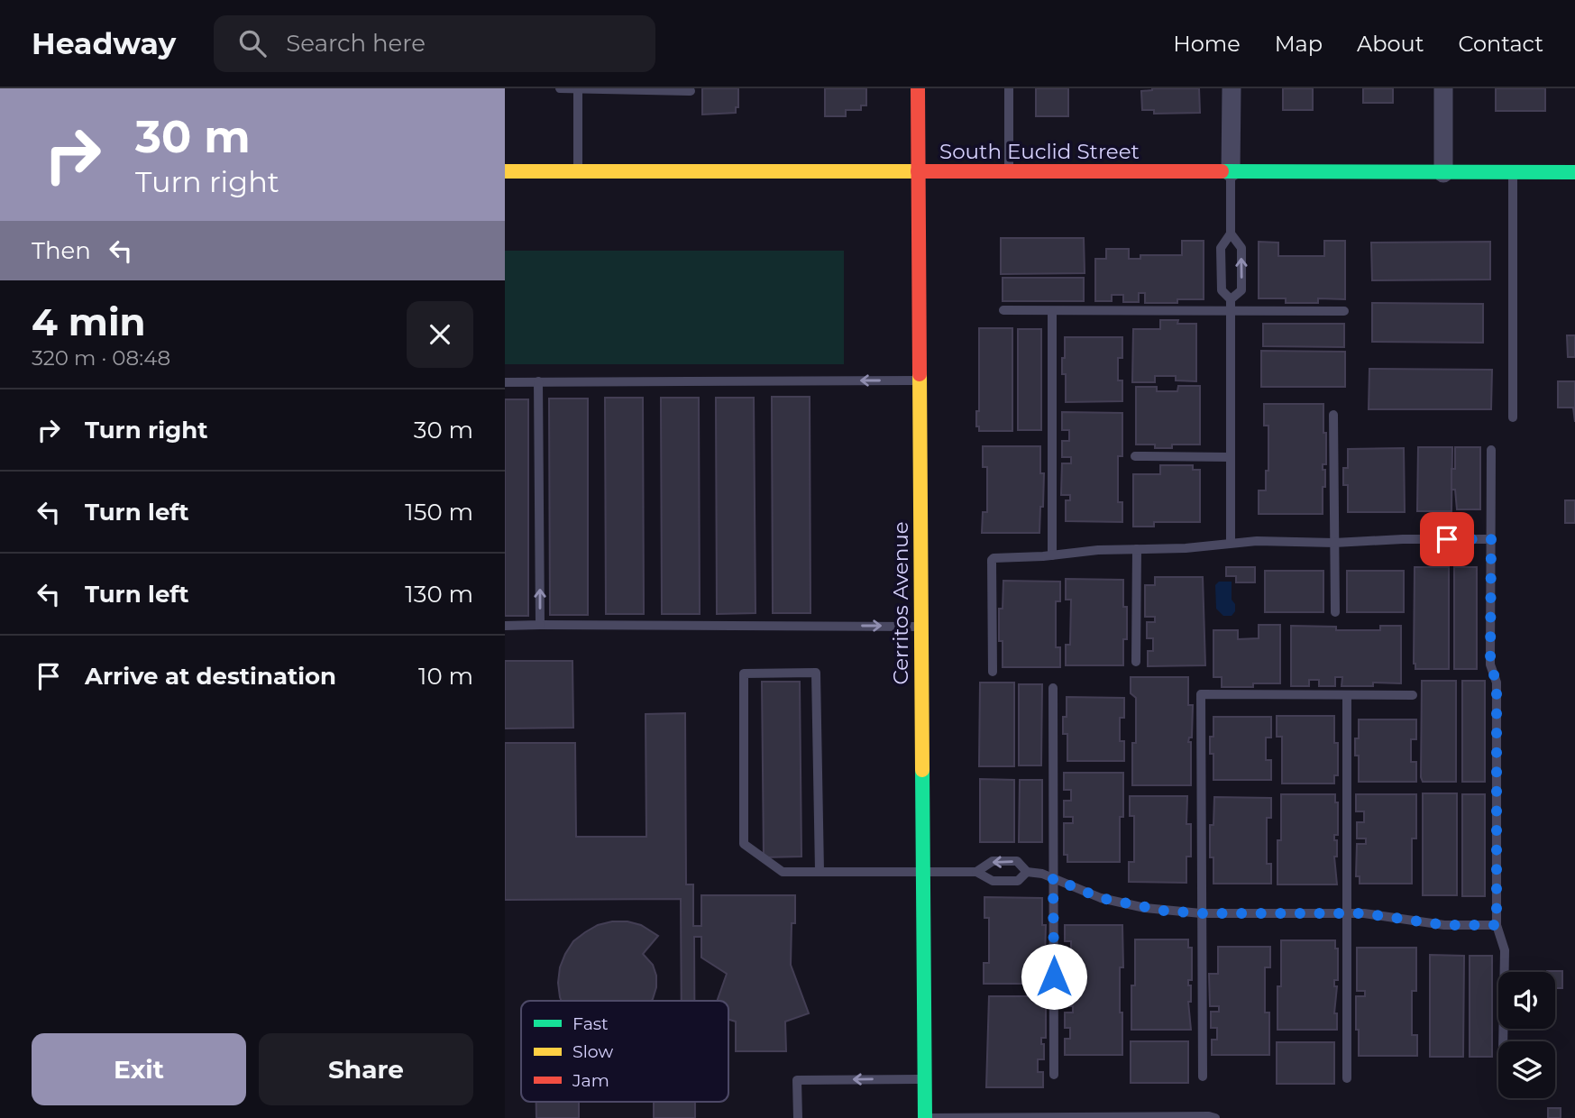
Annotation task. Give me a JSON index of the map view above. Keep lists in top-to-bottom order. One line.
{"streets":{"main road":["South Euclid Street","Cerritos Avenue"]},"crossings":[["South Euclid Street","Cerritos Avenue"]],"legend":["Fast","Slow","Jam"],"page":{"header":"Headway","search":"Search here","nav":["Home","Map","About","Contact"],"turn":["30 m","Turn right"],"then":"Then","heading":["4 min","320 m · 08:48"],"list":[{"name":"Turn right","value":"30 m"},{"name":"Turn left","value":"150 m"},{"name":"Turn left","value":"130 m"},{"name":"Arrive at destination","value":"10 m"}],"buttons":["Exit","Share"]}}
